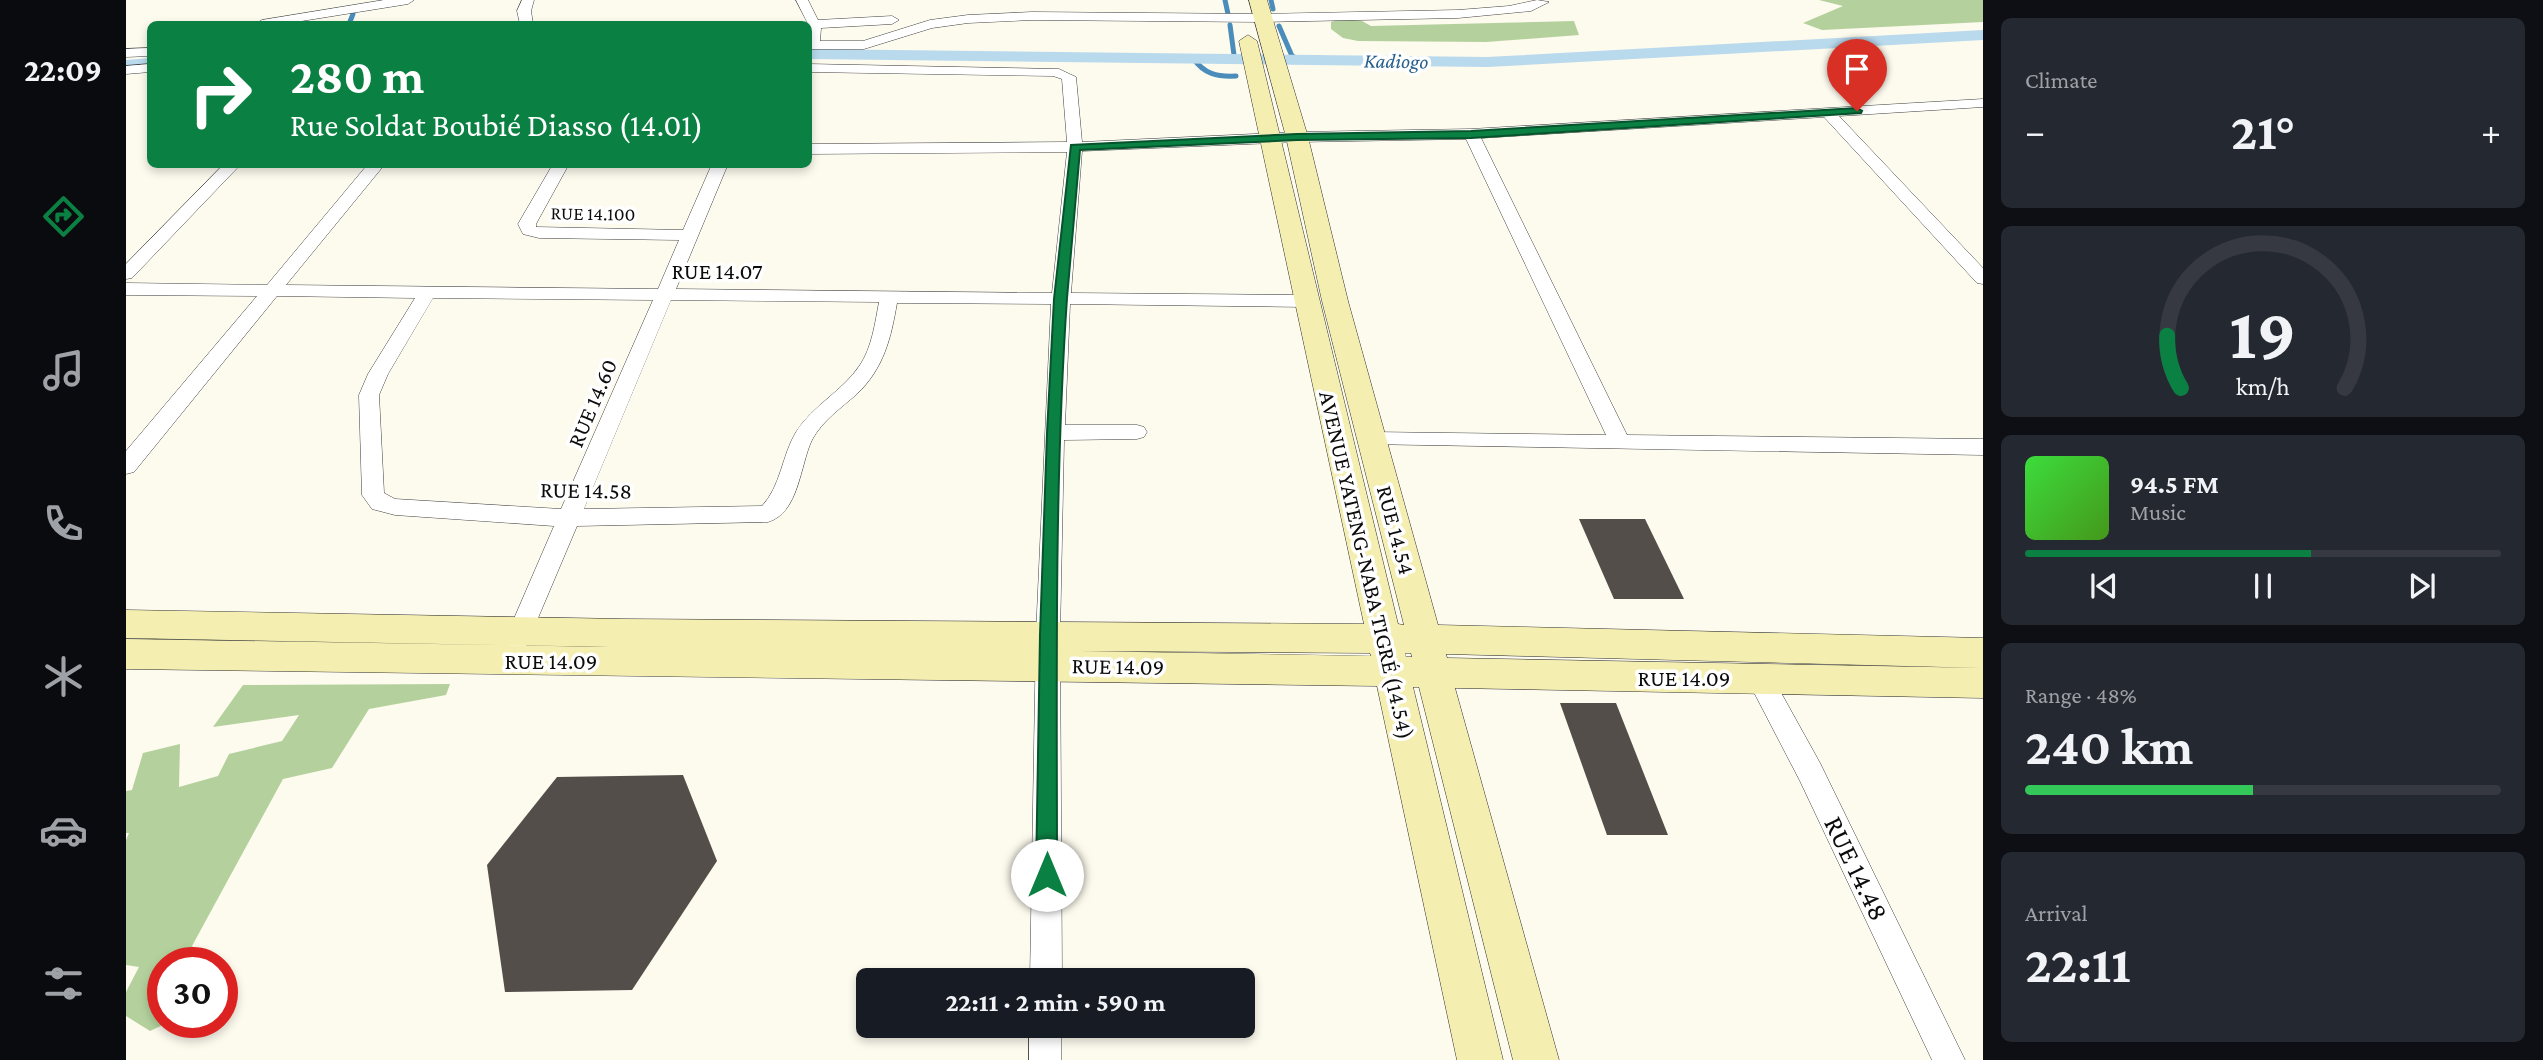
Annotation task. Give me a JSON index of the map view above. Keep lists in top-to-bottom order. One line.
{"streets":{"main road":["RUE 14.54","AVENUE YATENG-NABA TIGRÉ (14.54)","RUE 14.09"],"street":["RUE 14.100","RUE 14.07","RUE 14.60","RUE 14.58","RUE 14.48"]},"crossings":[["RUE 14.100","RUE 14.60"],["RUE 14.07","RUE 14.60"],["RUE 14.07","RUE 14.58"],["RUE 14.07","AVENUE YATENG-NABA TIGRÉ (14.54)"],["RUE 14.60","RUE 14.58"],["RUE 14.60","RUE 14.09"],["RUE 14.54","AVENUE YATENG-NABA TIGRÉ (14.54)"],["RUE 14.54","RUE 14.09"],["AVENUE YATENG-NABA TIGRÉ (14.54)","RUE 14.09"],["RUE 14.09","RUE 14.48"]],"water":["Kadiogo"],"page":{"tabs":"22:09","tile":["Climate",["Range · 48%","240 km"],["Arrival","22:11"]],"turn":["280 m","Rue Soldat Boubié Diasso (14.01)"],"heat":["−","21°","+"],"song":["94.5 FM","Music"],"limit":"30","trip":"22:11 · 2 min · 590 m","gauge":["19","km/h"]}}
